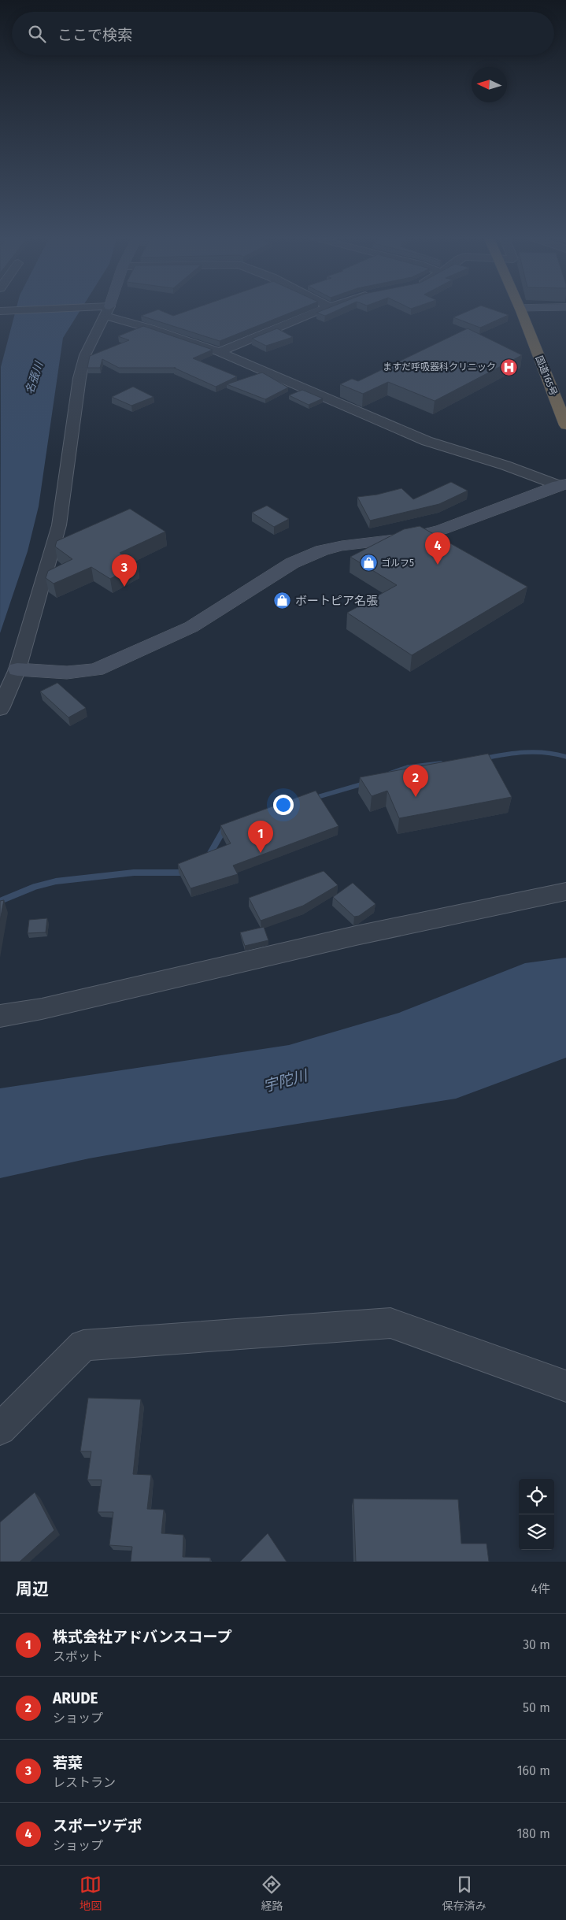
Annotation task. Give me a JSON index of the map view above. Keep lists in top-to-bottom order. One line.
{"streets":{"highway":["国道165号"]},"water":["名張川","宇陀川"],"places":{"hospital":["ますだ呼吸器科クリニック"],"shop":["ゴルフ5","ボートピア名張"]},"north":"left","page":{"search":"ここで検索","pins":["4","3","2","1"],"heading":["周辺","4件"],"list":[{"mark":"1","name":"株式会社アドバンスコープ","note":"スポット","value":"30 m"},{"mark":"2","name":"ARUDE","note":"ショップ","value":"50 m"},{"mark":"3","name":"若菜","note":"レストラン","value":"160 m"},{"mark":"4","name":"スポーツデポ","note":"ショップ","value":"180 m"}],"nav":["地図","経路","保存済み"]}}
